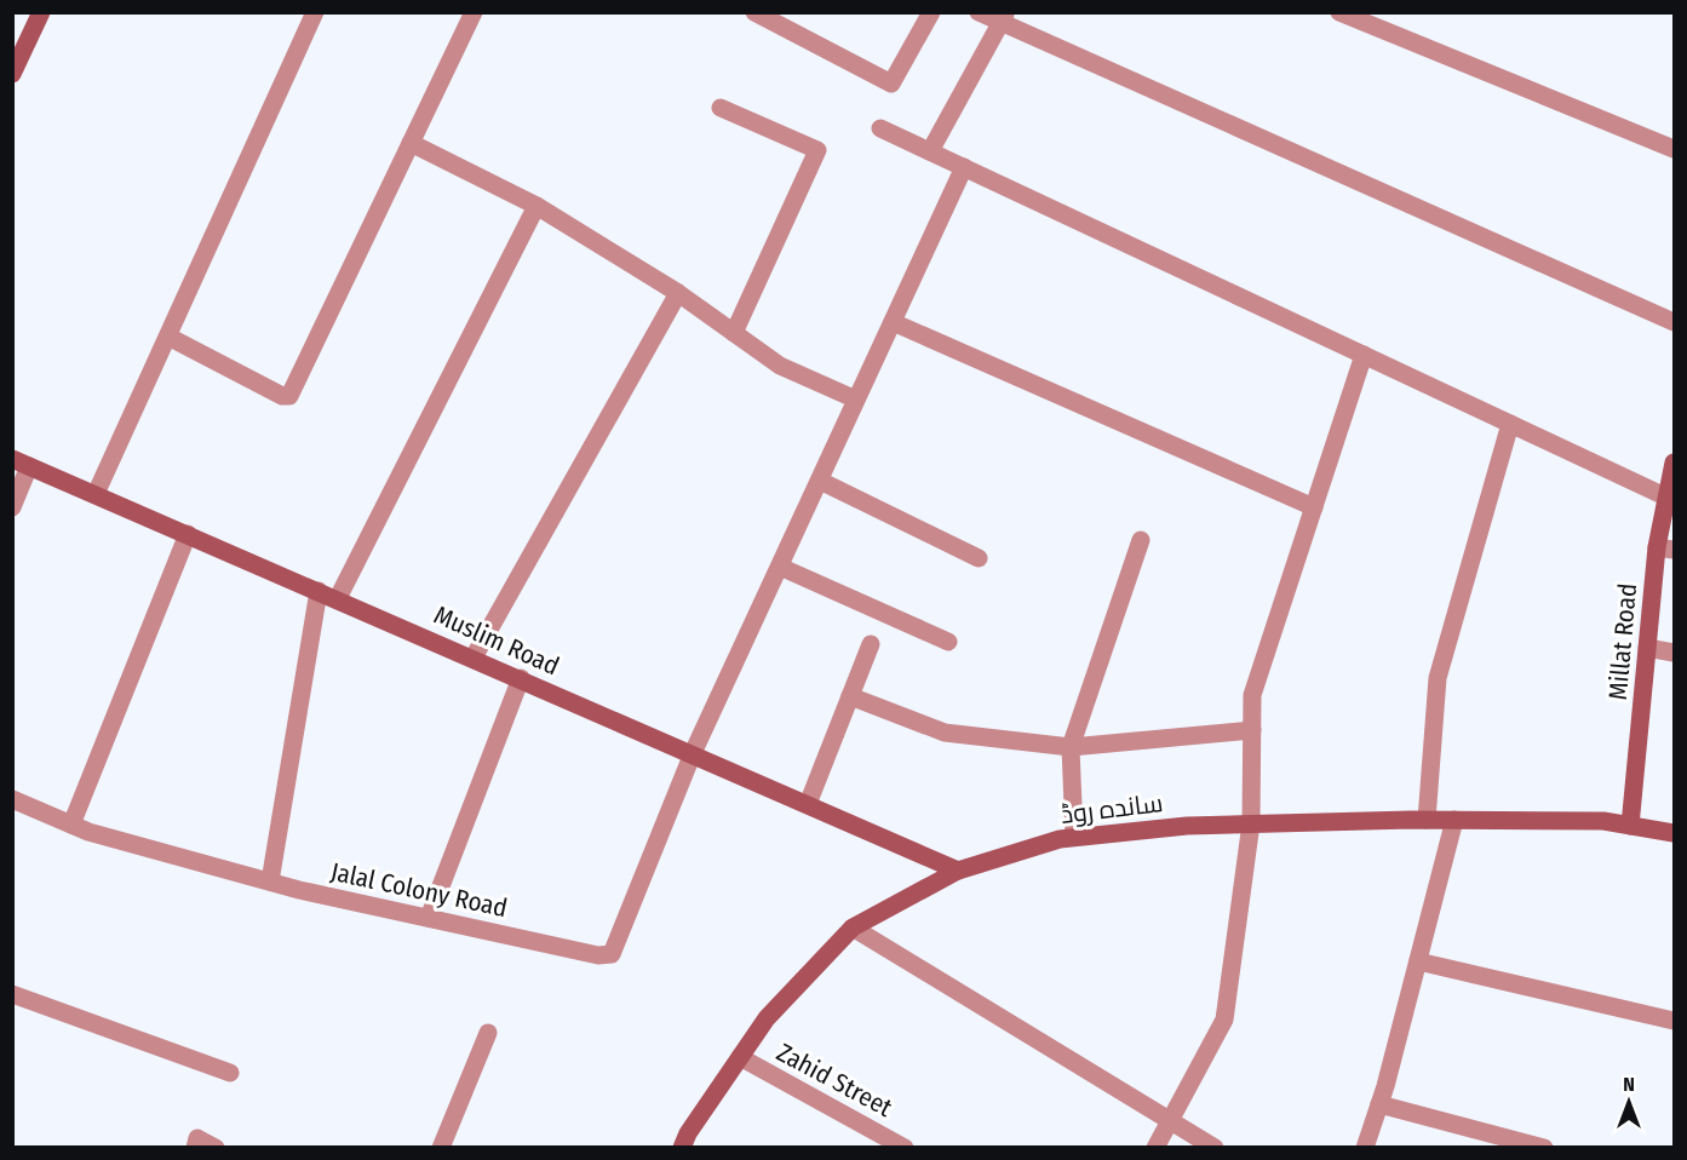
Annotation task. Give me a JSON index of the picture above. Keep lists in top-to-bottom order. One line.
{"streets":{"main road":["Muslim Road","Millat Road","ساندہ روڈ"],"street":["Jalal Colony Road","Zahid Street"]},"crossings":[["Muslim Road","ساندہ روڈ"],["Muslim Road","Jalal Colony Road"],["Millat Road","ساندہ روڈ"],["ساندہ روڈ","Zahid Street"]],"north":"top"}
